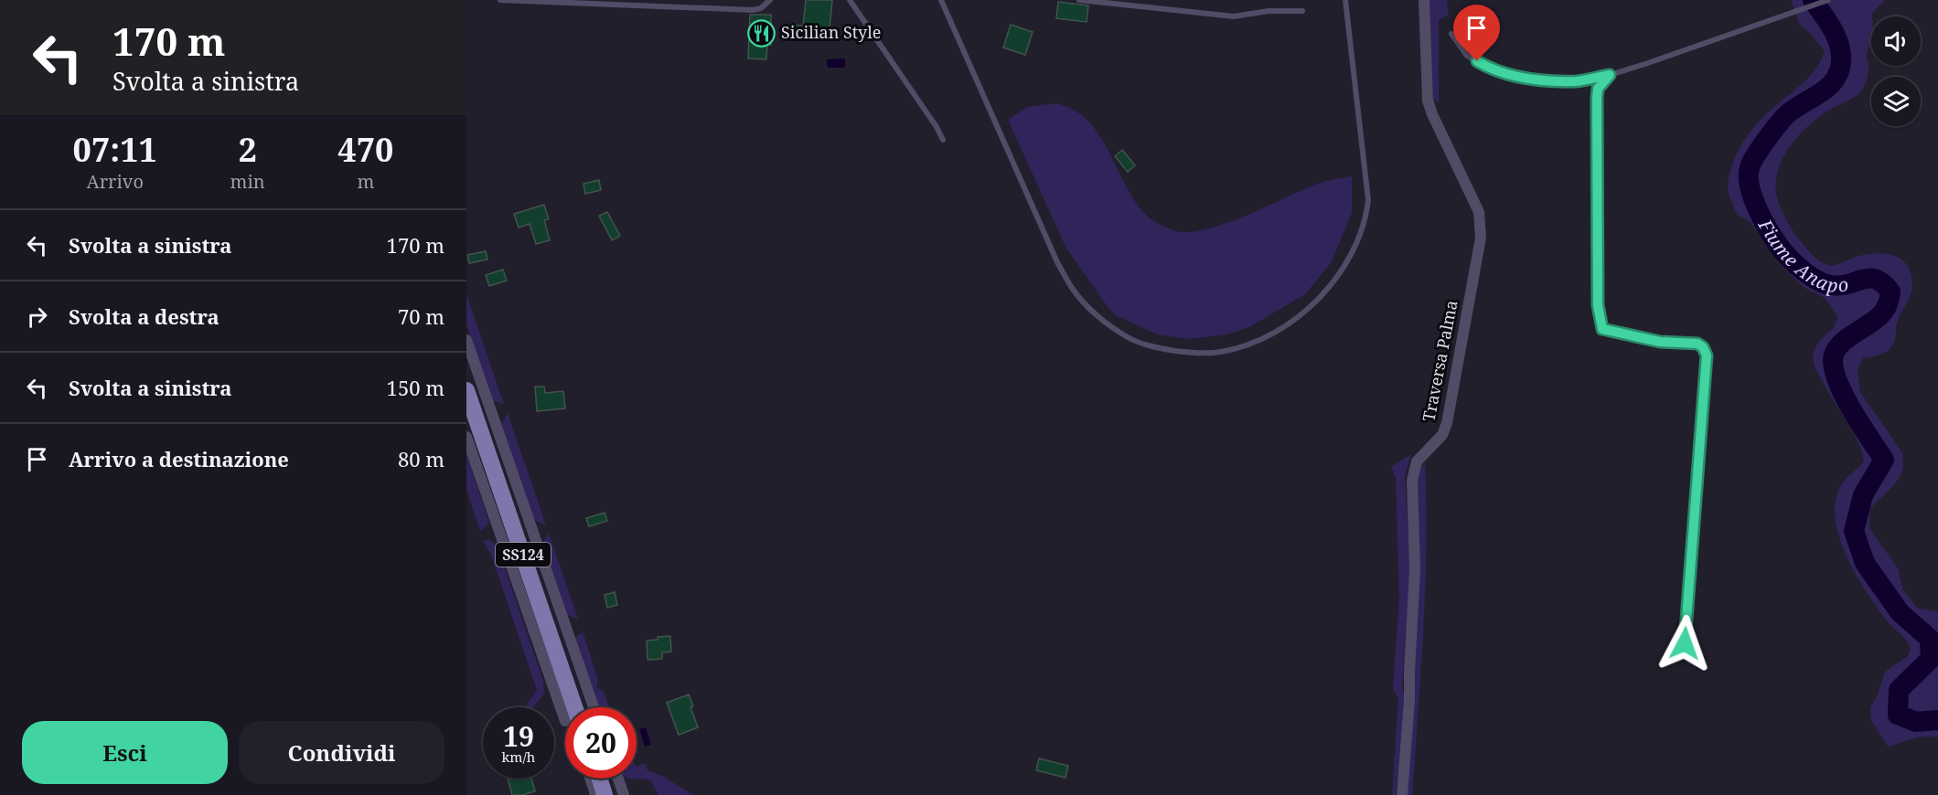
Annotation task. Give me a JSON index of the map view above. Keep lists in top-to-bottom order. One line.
{"streets":{"main road":["SS124"],"street":["Traversa Palma"]},"water":["Fiume Anapo"],"places":{"restaurant":["Sicilian Style"]},"page":{"turn":["170 m","Svolta a sinistra"],"eta":["07:11","Arrivo","2","min","470","m"],"list":[{"name":"Svolta a sinistra","value":"170 m"},{"name":"Svolta a destra","value":"70 m"},{"name":"Svolta a sinistra","value":"150 m"},{"name":"Arrivo a destinazione","value":"80 m"}],"speed":"19 km/h","limit":"20","buttons":["Esci","Condividi"]}}
